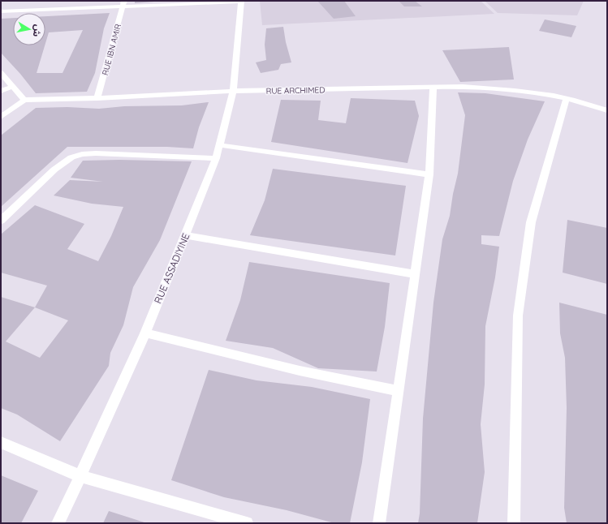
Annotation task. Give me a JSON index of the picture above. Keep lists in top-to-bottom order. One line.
{"streets":{"street":["RUE IBN AMIR","RUE ARCHIMED","RUE ASSADIYINE"]},"crossings":[["RUE IBN AMIR","RUE ARCHIMED"],["RUE ARCHIMED","RUE ASSADIYINE"]],"north":"right"}
